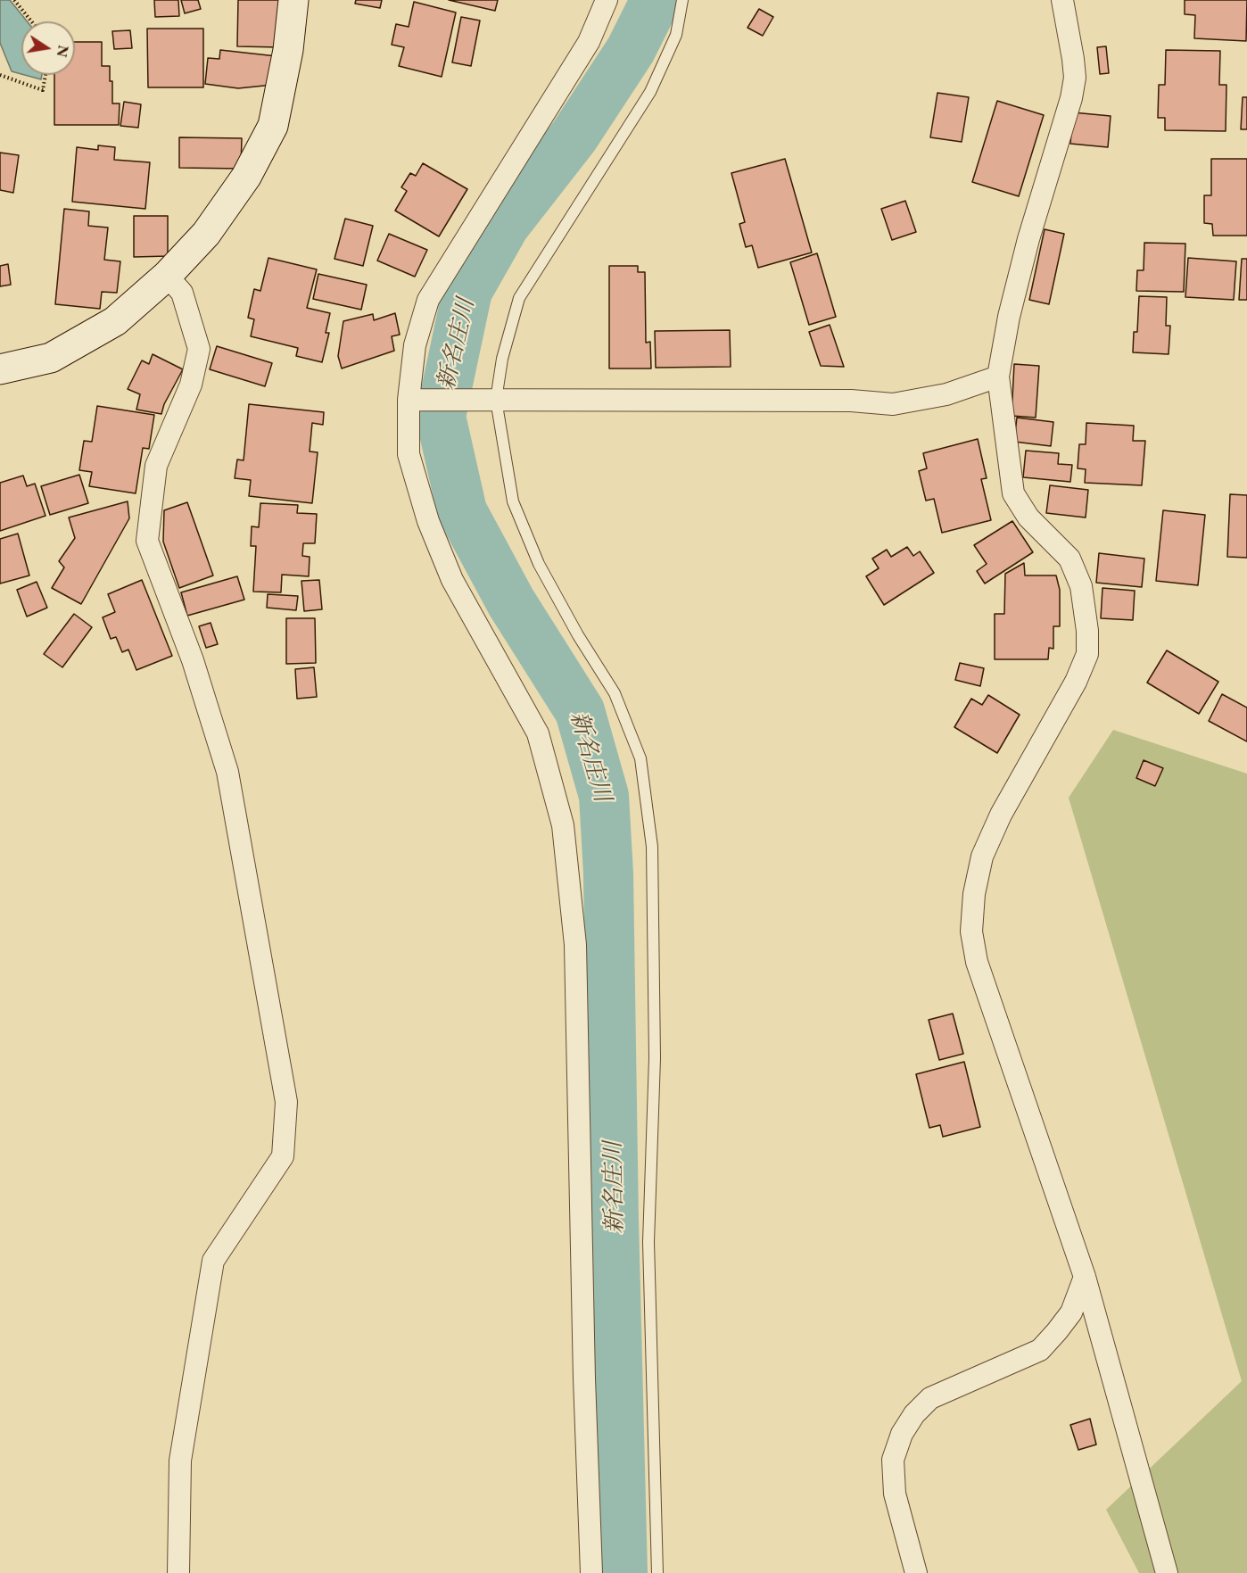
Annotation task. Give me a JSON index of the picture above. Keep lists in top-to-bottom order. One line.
{"water":["新名庄川"],"north":"right"}
